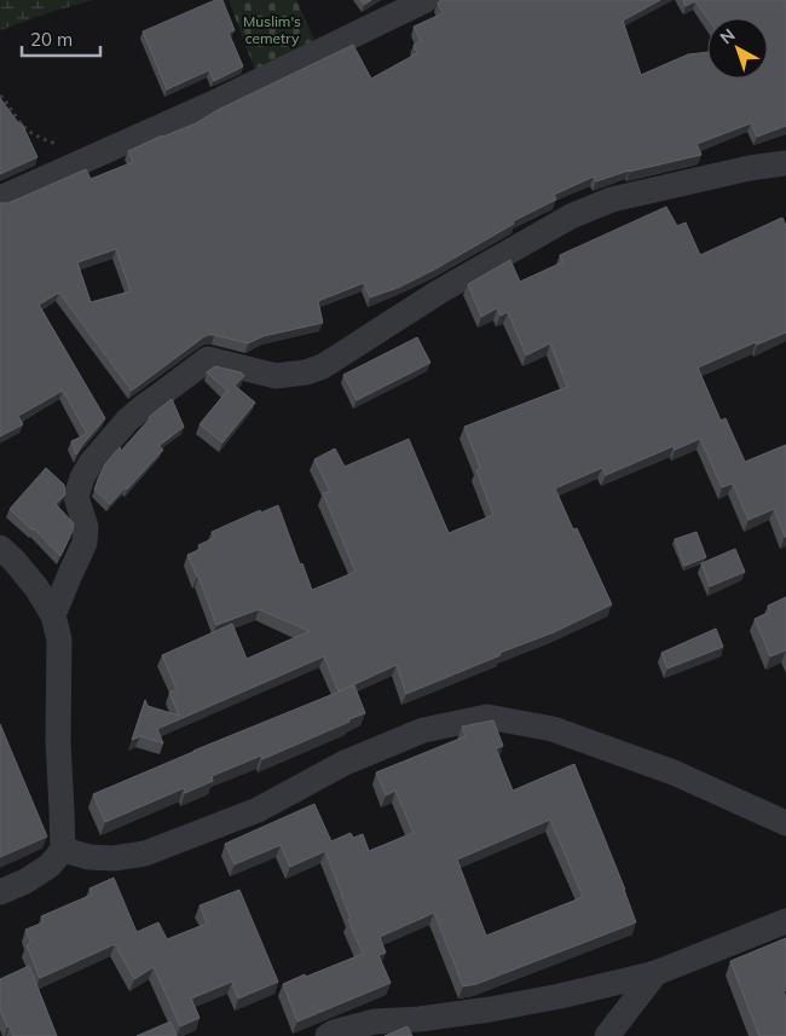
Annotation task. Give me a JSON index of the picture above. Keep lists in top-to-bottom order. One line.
{"parks":["Muslim's cemetry"],"scale_bar":"20 m","north":"top left"}
